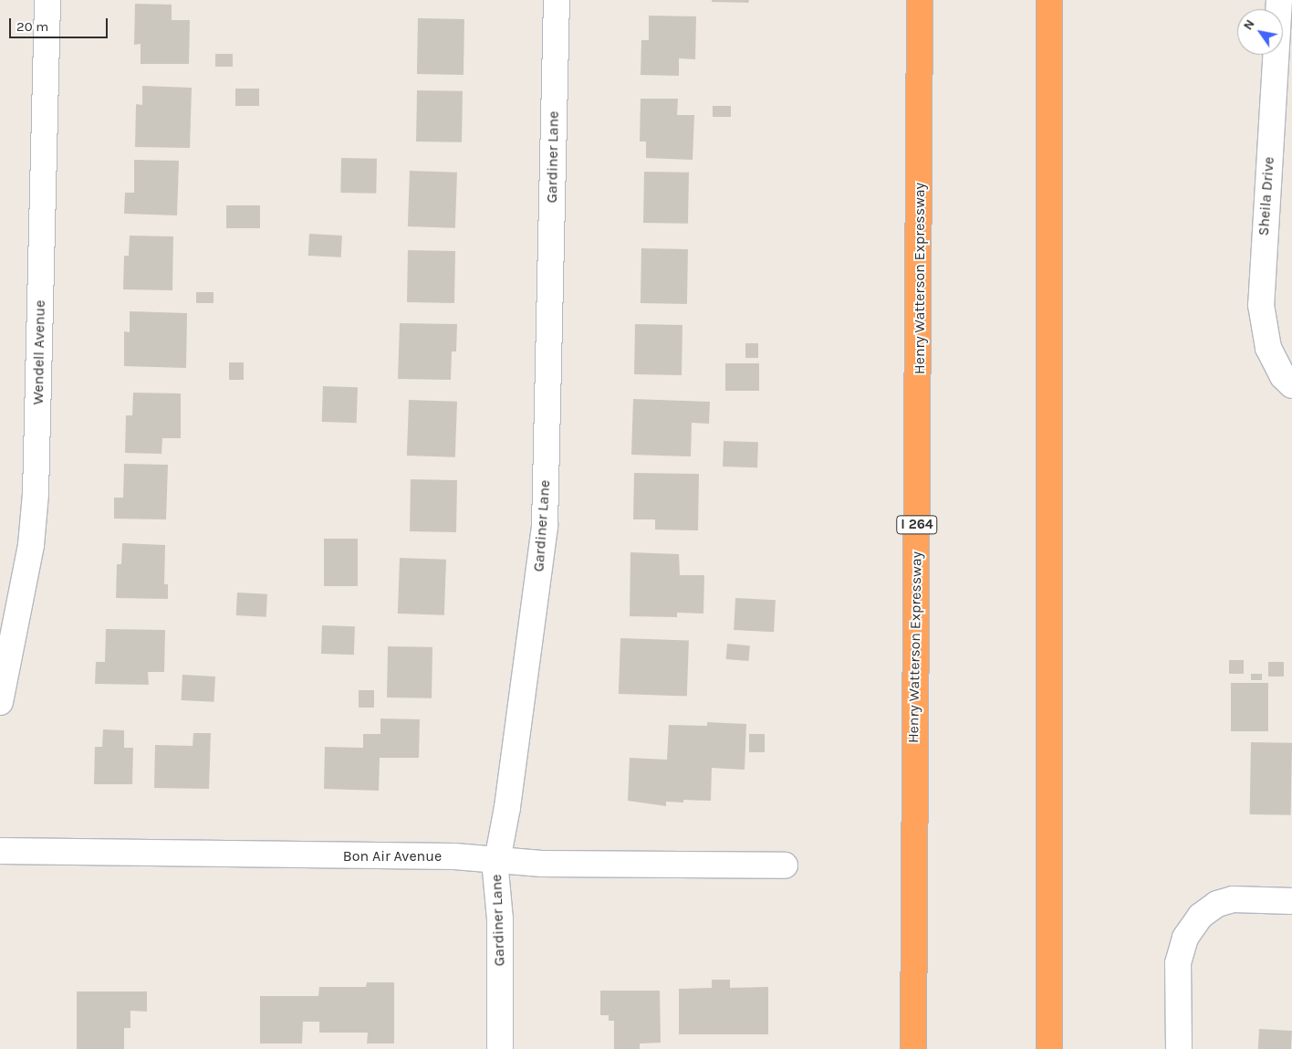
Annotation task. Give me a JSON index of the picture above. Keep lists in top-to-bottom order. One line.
{"streets":{"highway":["Henry Watterson Expressway","I 264"],"street":["Gardiner Lane","Sheila Drive","Wendell Avenue","Bon Air Avenue"]},"crossings":[["Gardiner Lane","Bon Air Avenue"]],"scale_bar":"20 m","north":"top left"}
